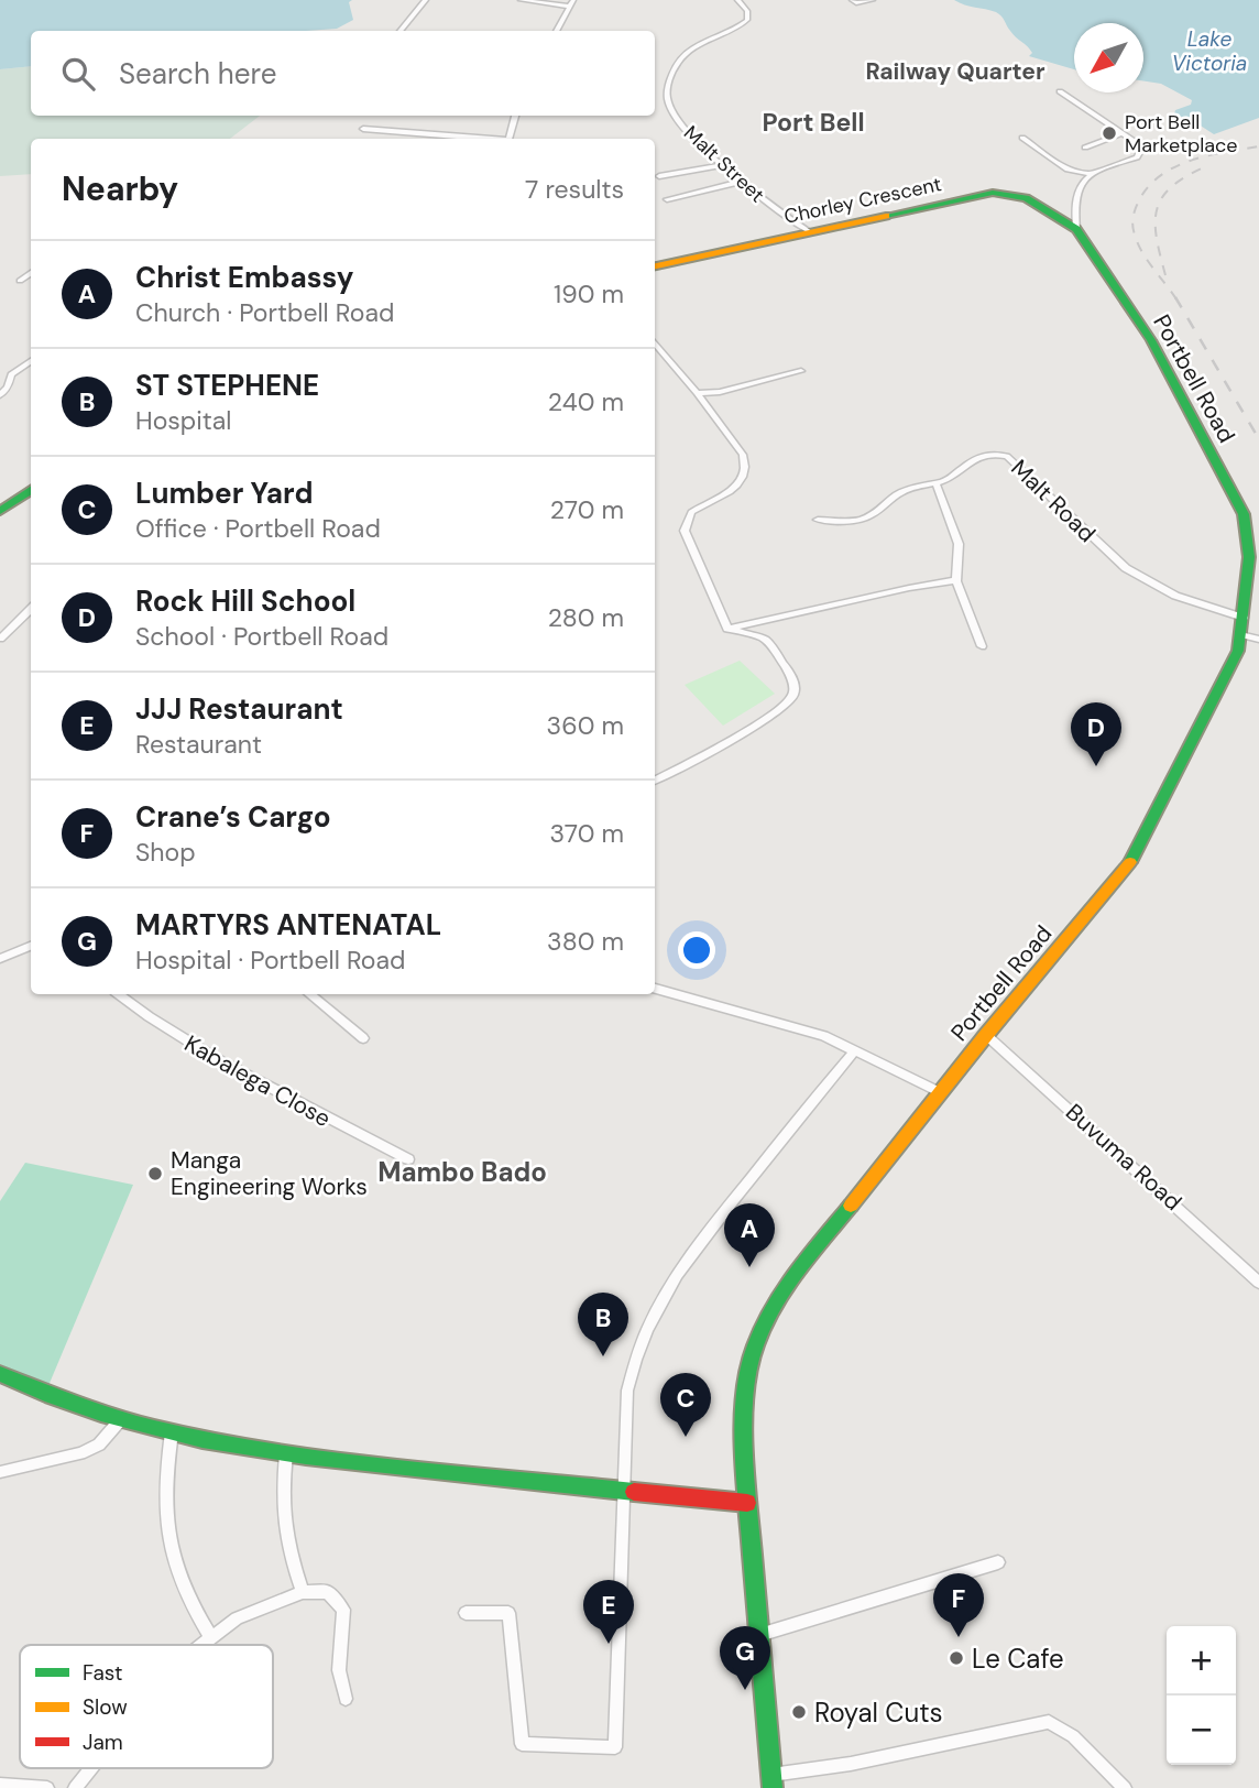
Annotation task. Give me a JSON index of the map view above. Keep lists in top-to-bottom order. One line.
{"streets":{"main road":["Chorley Crescent","Portbell Road"],"street":["Malt Street","Malt Road","Kabalega Close","Buvuma Road"]},"crossings":[["Malt Street","Chorley Crescent"],["Chorley Crescent","Portbell Road"],["Portbell Road","Malt Road"],["Portbell Road","Buvuma Road"]],"districts":["Railway Quarter","Port Bell","Mambo Bado"],"water":["Lake Victoria"],"places":["Port Bell Marketplace","Manga Engineering Works","Le Cafe","Royal Cuts"],"legend":["Fast","Slow","Jam"],"north":"bottom left","page":{"search":"Search here","heading":["Nearby","7 results"],"list":[{"mark":"A","name":"Christ Embassy","note":"Church · Portbell Road","value":"190 m"},{"mark":"B","name":"ST STEPHENE","note":"Hospital","value":"240 m"},{"mark":"C","name":"Lumber Yard","note":"Office · Portbell Road","value":"270 m"},{"mark":"D","name":"Rock Hill School","note":"School · Portbell Road","value":"280 m"},{"mark":"E","name":"JJJ Restaurant","note":"Restaurant","value":"360 m"},{"mark":"F","name":"Crane’s Cargo","note":"Shop","value":"370 m"},{"mark":"G","name":"MARTYRS ANTENATAL","note":"Hospital · Portbell Road","value":"380 m"}],"pins":["D","A","B","C","F","E","G"],"map_buttons":["+","−"]}}
